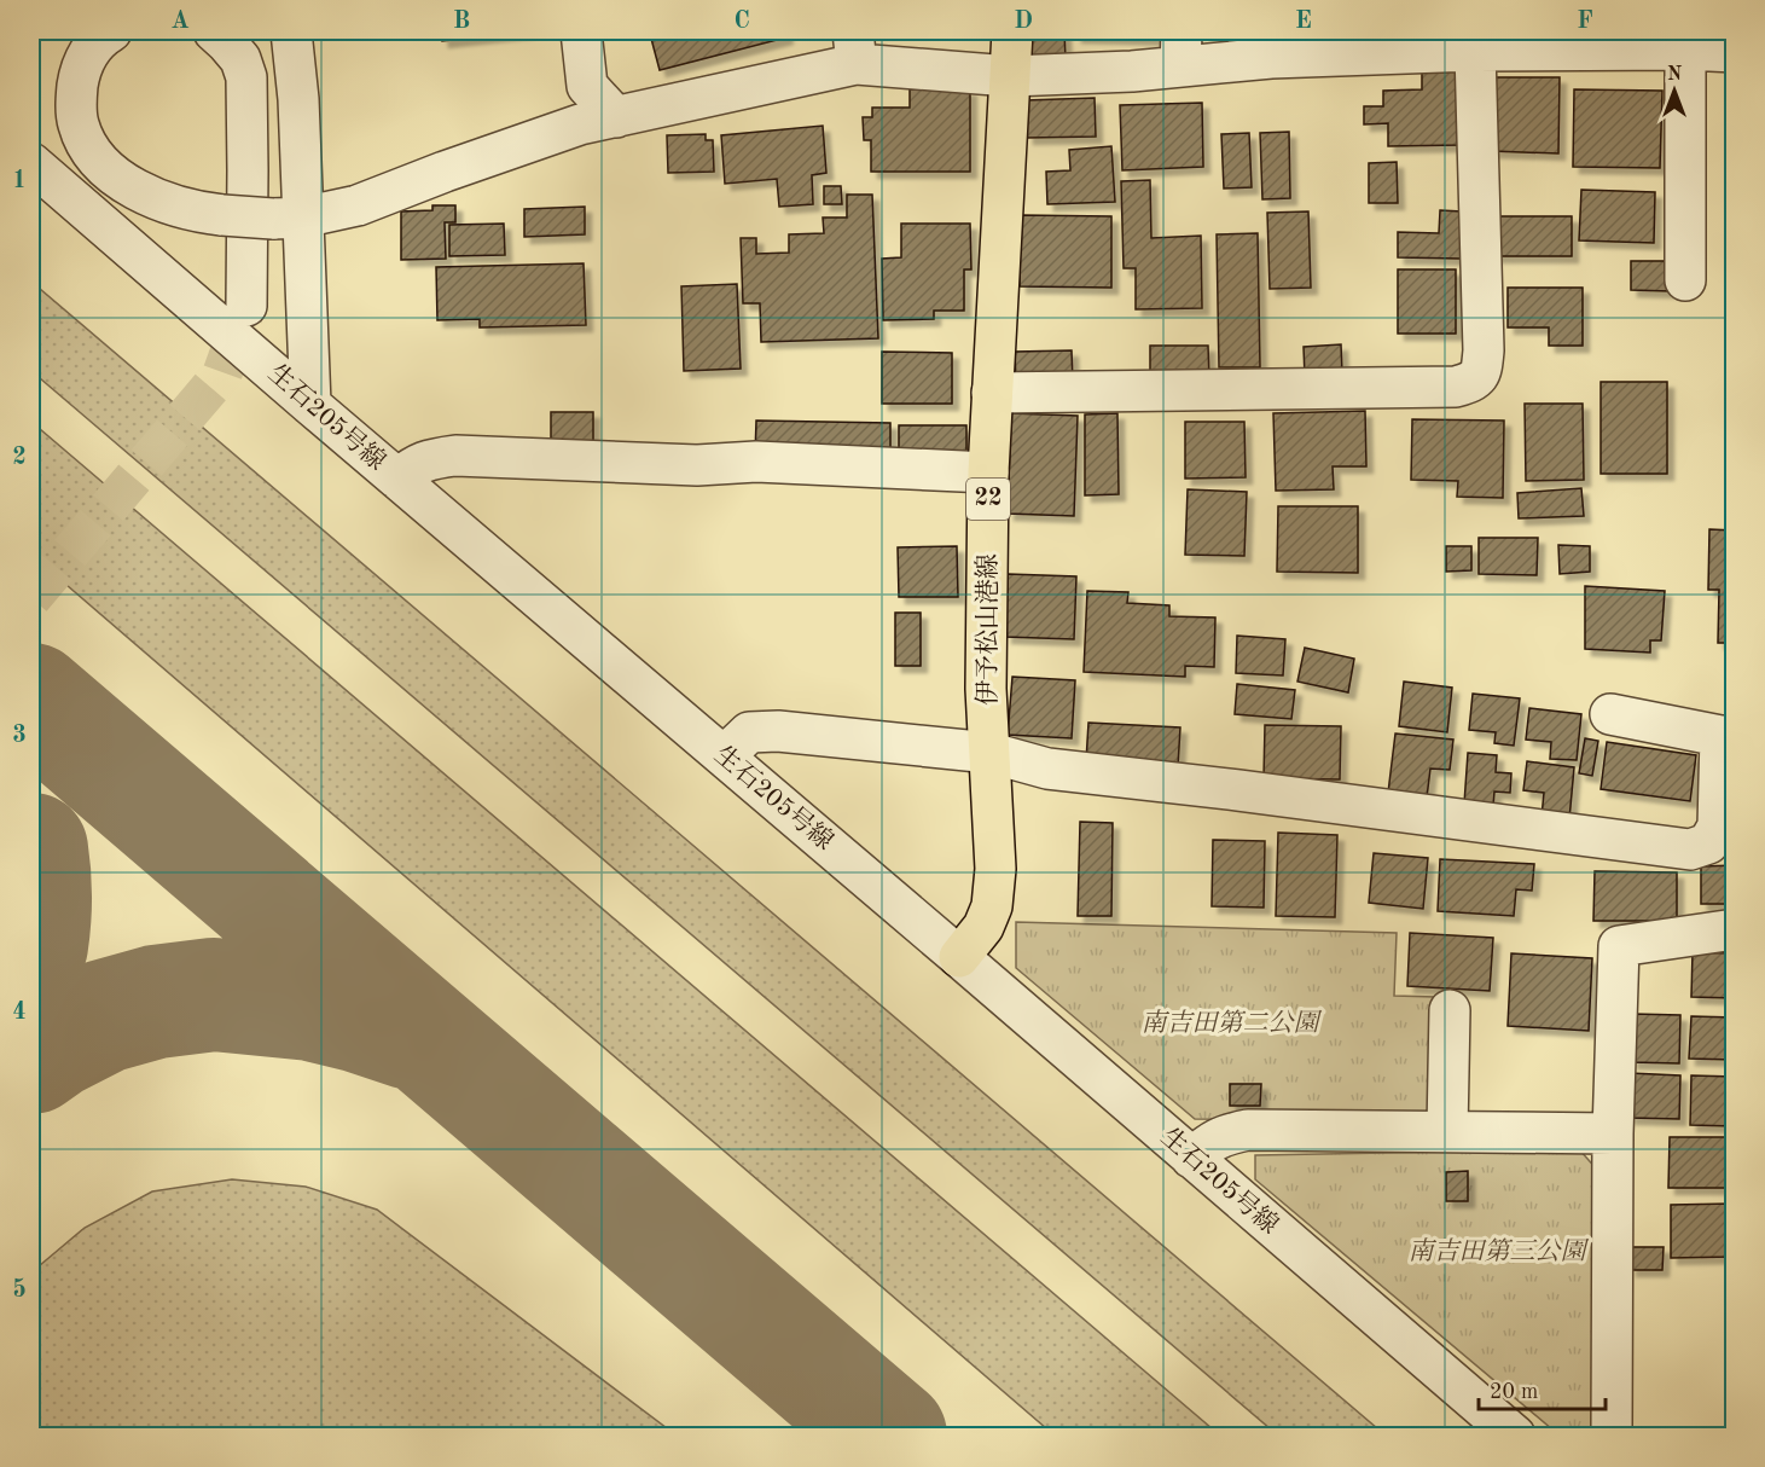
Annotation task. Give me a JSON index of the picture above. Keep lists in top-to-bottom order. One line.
{"streets":{"main road":["22","伊予松山港線"],"street":["生石205号線"]},"crossings":[["生石205号線","伊予松山港線"]],"parks":["南吉田第二公園","南吉田第三公園"],"scale_bar":"20 m","north":"top","grid":{"columns":["A","B","C","D","E","F"],"rows":["1","2","3","4","5"]}}
